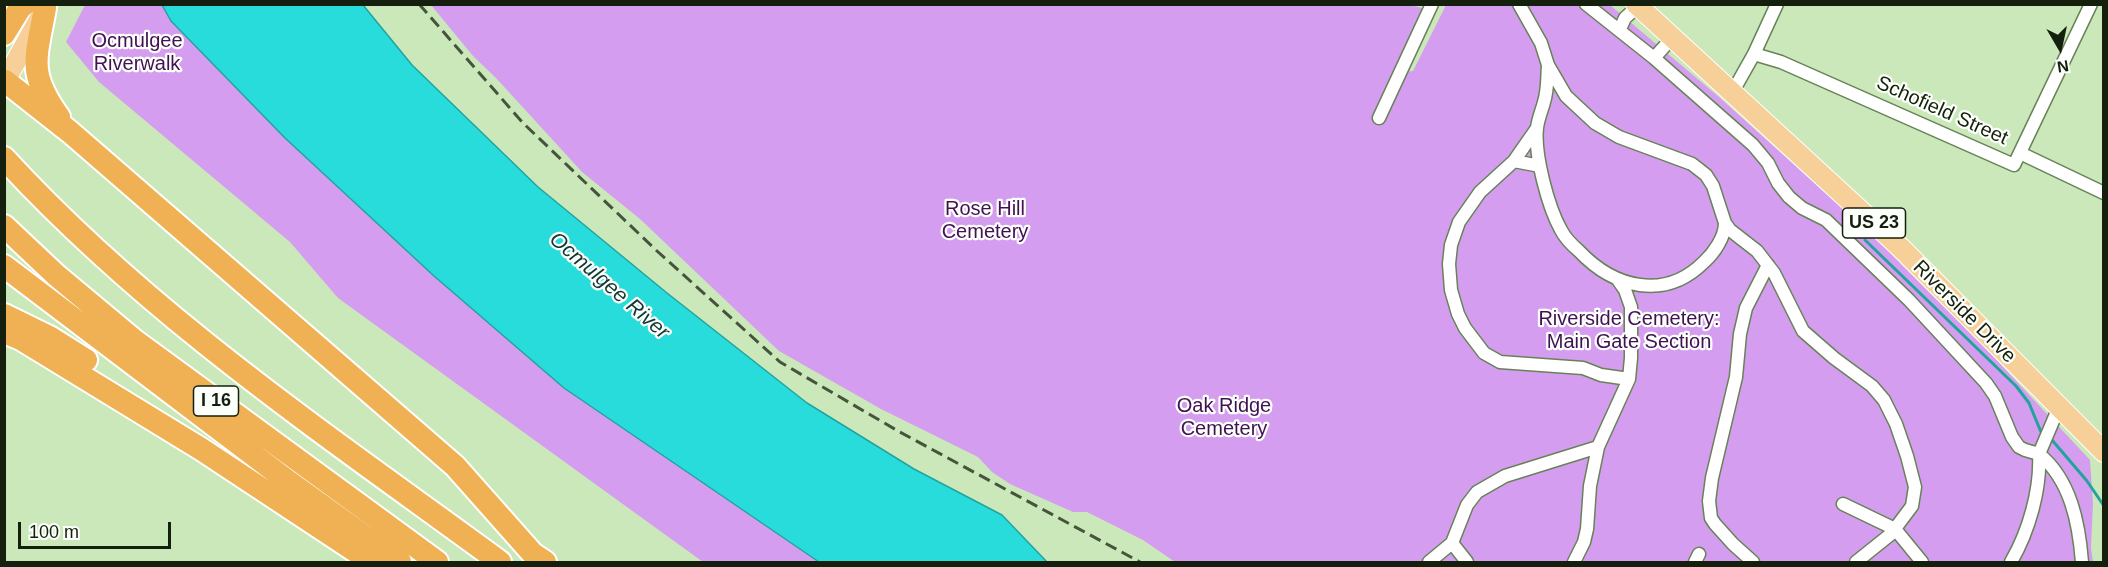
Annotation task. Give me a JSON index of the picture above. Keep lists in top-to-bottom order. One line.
{"streets":{"highway":["I 16"],"main road":["US 23","Riverside Drive"],"street":["Schofield Street"]},"water":["Ocmulgee River"],"parks":["Ocmulgee Riverwalk","Rose Hill Cemetery","Riverside Cemetery: Main Gate Section","Oak Ridge Cemetery"],"scale_bar":"100 m","north":"bottom"}
